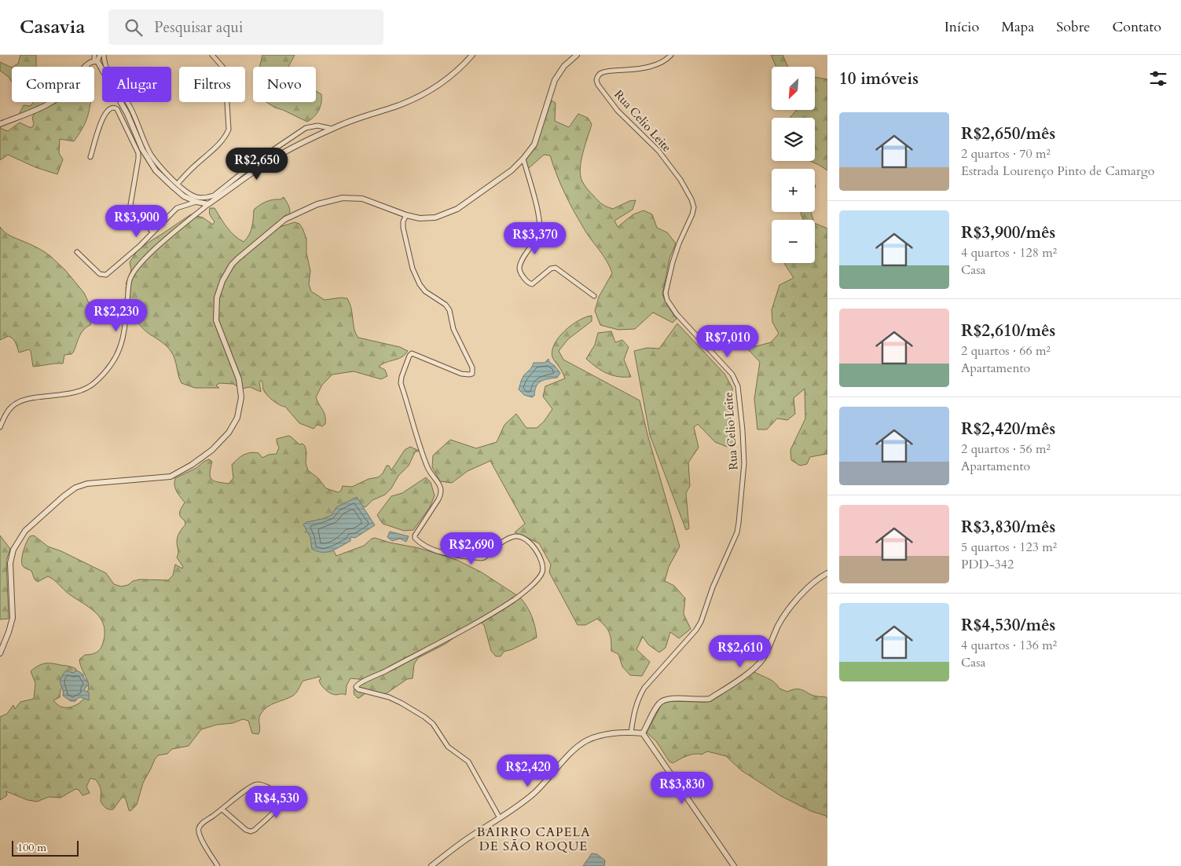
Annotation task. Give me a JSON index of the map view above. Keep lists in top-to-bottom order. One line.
{"streets":{"street":["Rua Celio Leite"]},"districts":["BAIRRO CAPELA DE SÃO ROQUE"],"scale_bar":"100 m","north":"bottom left","page":{"header":"Casavia","search":"Pesquisar aqui","nav":["Início","Mapa","Sobre","Contato"],"heading":"10 imóveis","map_buttons":["+","−"],"chip":["Comprar","Alugar","Filtros","Novo"],"list":[{"name":"R$2,650/mês","note":"2 quartos · 70 m² · Estrada Lourenço Pinto de Camargo"},{"name":"R$3,900/mês","note":"4 quartos · 128 m² · Casa"},{"name":"R$2,610/mês","note":"2 quartos · 66 m² · Apartamento"},{"name":"R$2,420/mês","note":"2 quartos · 56 m² · Apartamento"},{"name":"R$3,830/mês","note":"5 quartos · 123 m² · PDD-342"},{"name":"R$4,530/mês","note":"4 quartos · 136 m² · Casa"}],"price":["R$2,650","R$3,900","R$3,370","R$2,230","R$7,010","R$2,690","R$2,610","R$2,420","R$3,830","R$4,530"],"scale":"100 m"}}
